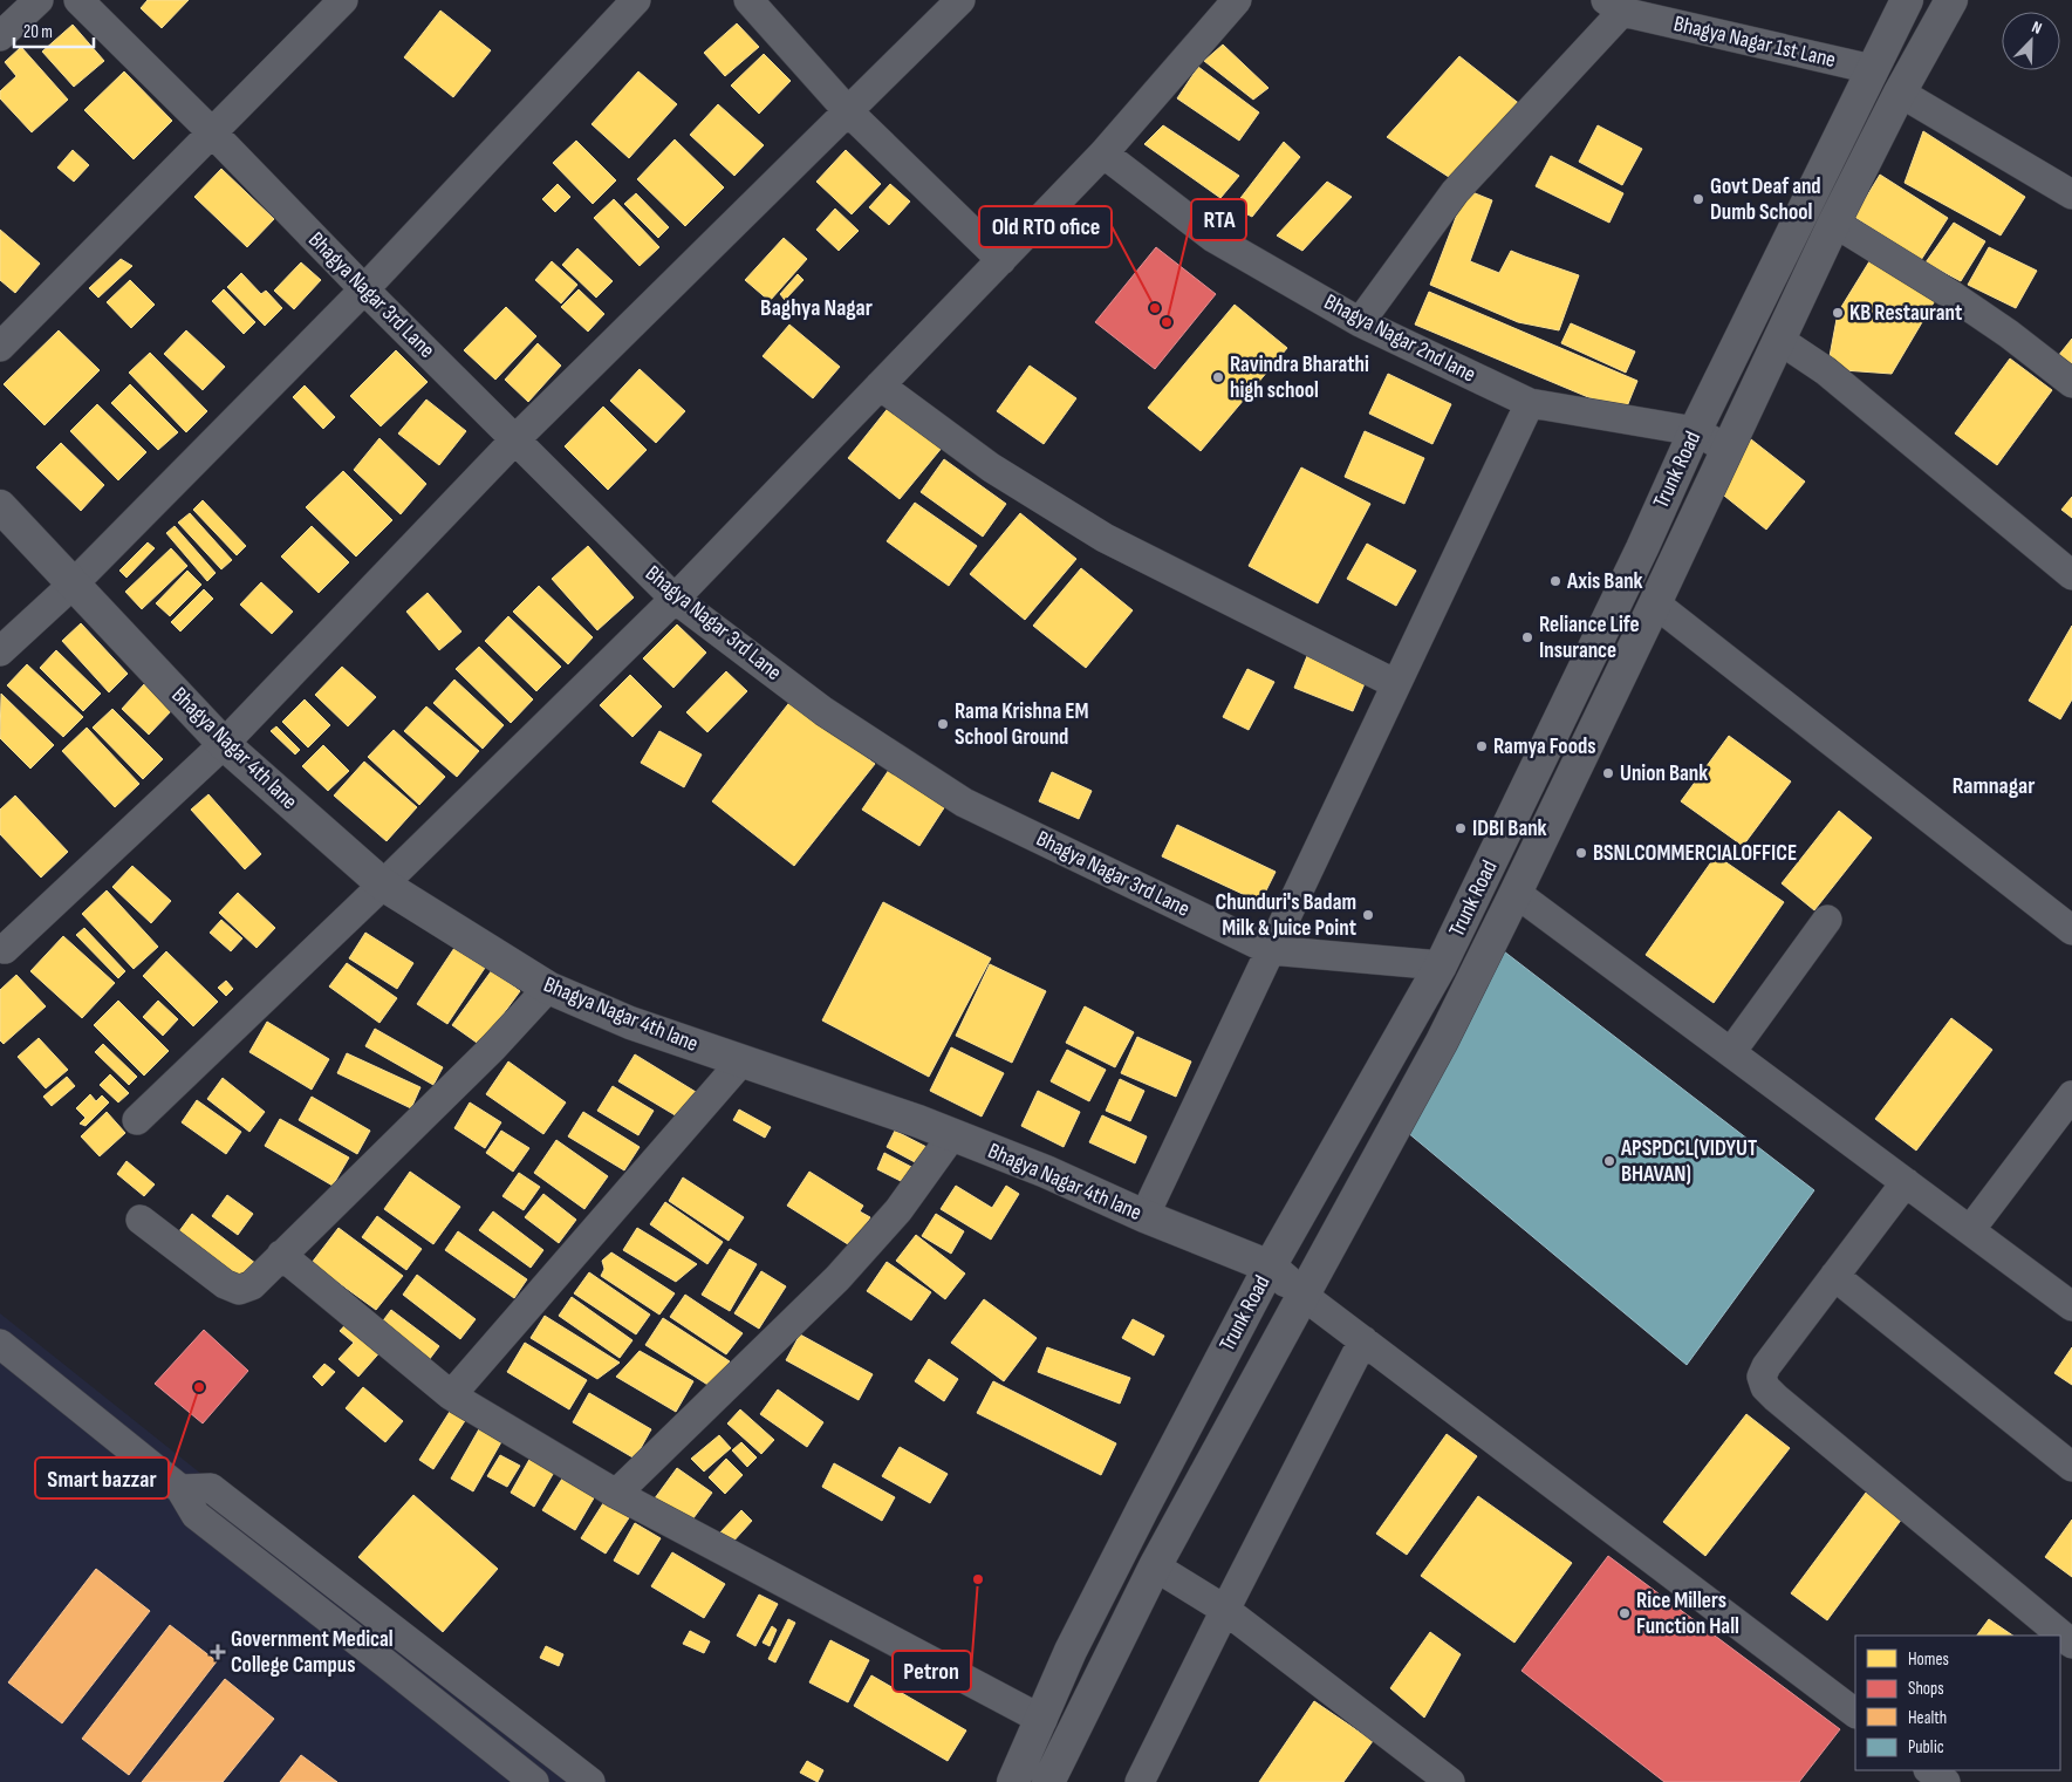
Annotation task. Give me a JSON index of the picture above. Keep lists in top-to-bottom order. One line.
{"streets":{"main road":["Trunk Road","Bhagya Nagar 4th lane"],"street":["Bhagya Nagar 1st Lane","Bhagya Nagar 3rd Lane","Bhagya Nagar 2nd lane"]},"crossings":[["Bhagya Nagar 1st Lane","Trunk Road"],["Bhagya Nagar 3rd Lane","Trunk Road"],["Bhagya Nagar 2nd lane","Trunk Road"],["Trunk Road","Bhagya Nagar 4th lane"]],"districts":["Baghya Nagar","Ramnagar"],"places":{"other":["Govt Deaf and Dumb School","Old RTO ofice","KB Restaurant","RTA","Ravindra Bharathi high school","Axis Bank","Reliance Life Insurance","Rama Krishna EM School Ground","Ramya Foods","Union Bank","IDBI Bank","BSNLCOMMERCIALOFFICE","Chunduri's Badam Milk & Juice Point","APSPDCL(VIDYUT BHAVAN)","Smart bazzar","Petron","Rice Millers Function Hall"],"health":["Government Medical College Campus"]},"legend":["Homes","Shops","Health","Public"],"scale_bar":"20 m","north":"top right"}
